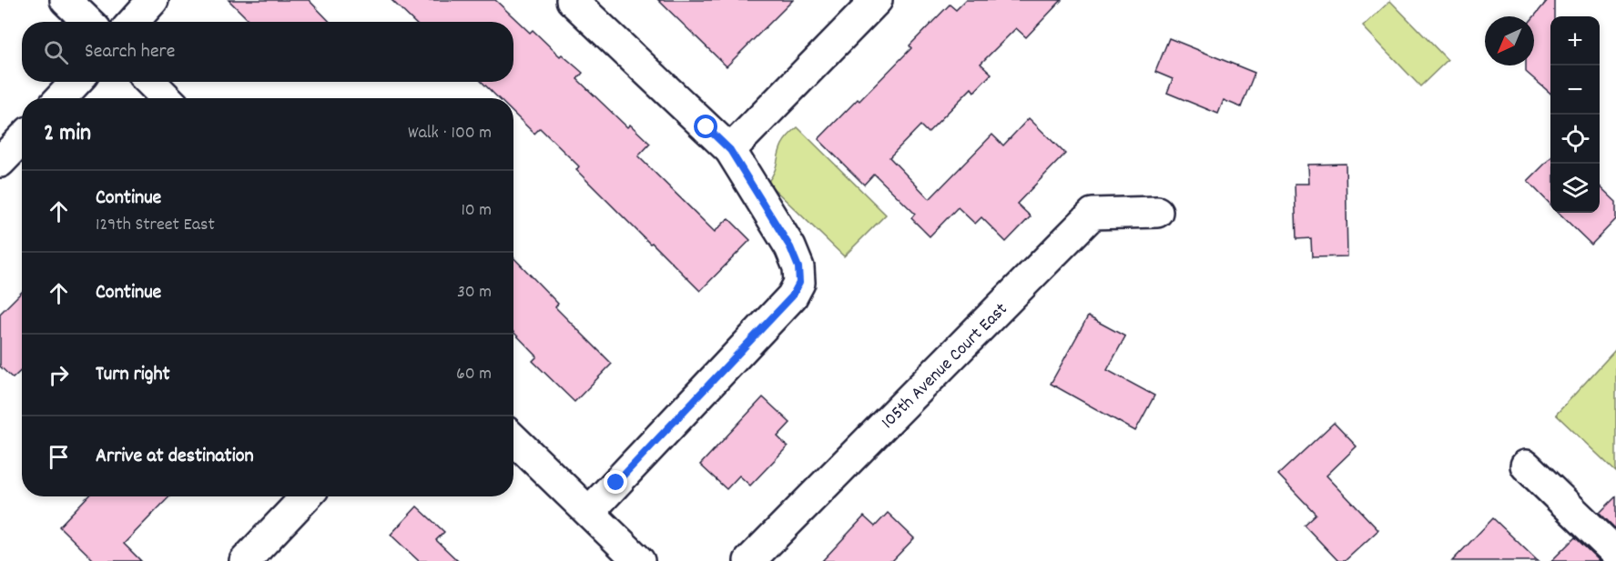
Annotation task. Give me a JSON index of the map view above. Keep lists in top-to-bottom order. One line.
{"streets":{"street":["105th Avenue Court East"]},"north":"bottom left","page":{"map_buttons":["+","−"],"search":"Search here","heading":["2 min","Walk · 100 m"],"list":[["Continue","129th Street East","10 m"],["Continue","30 m"],["Turn right","60 m"],"Arrive at destination"]}}
